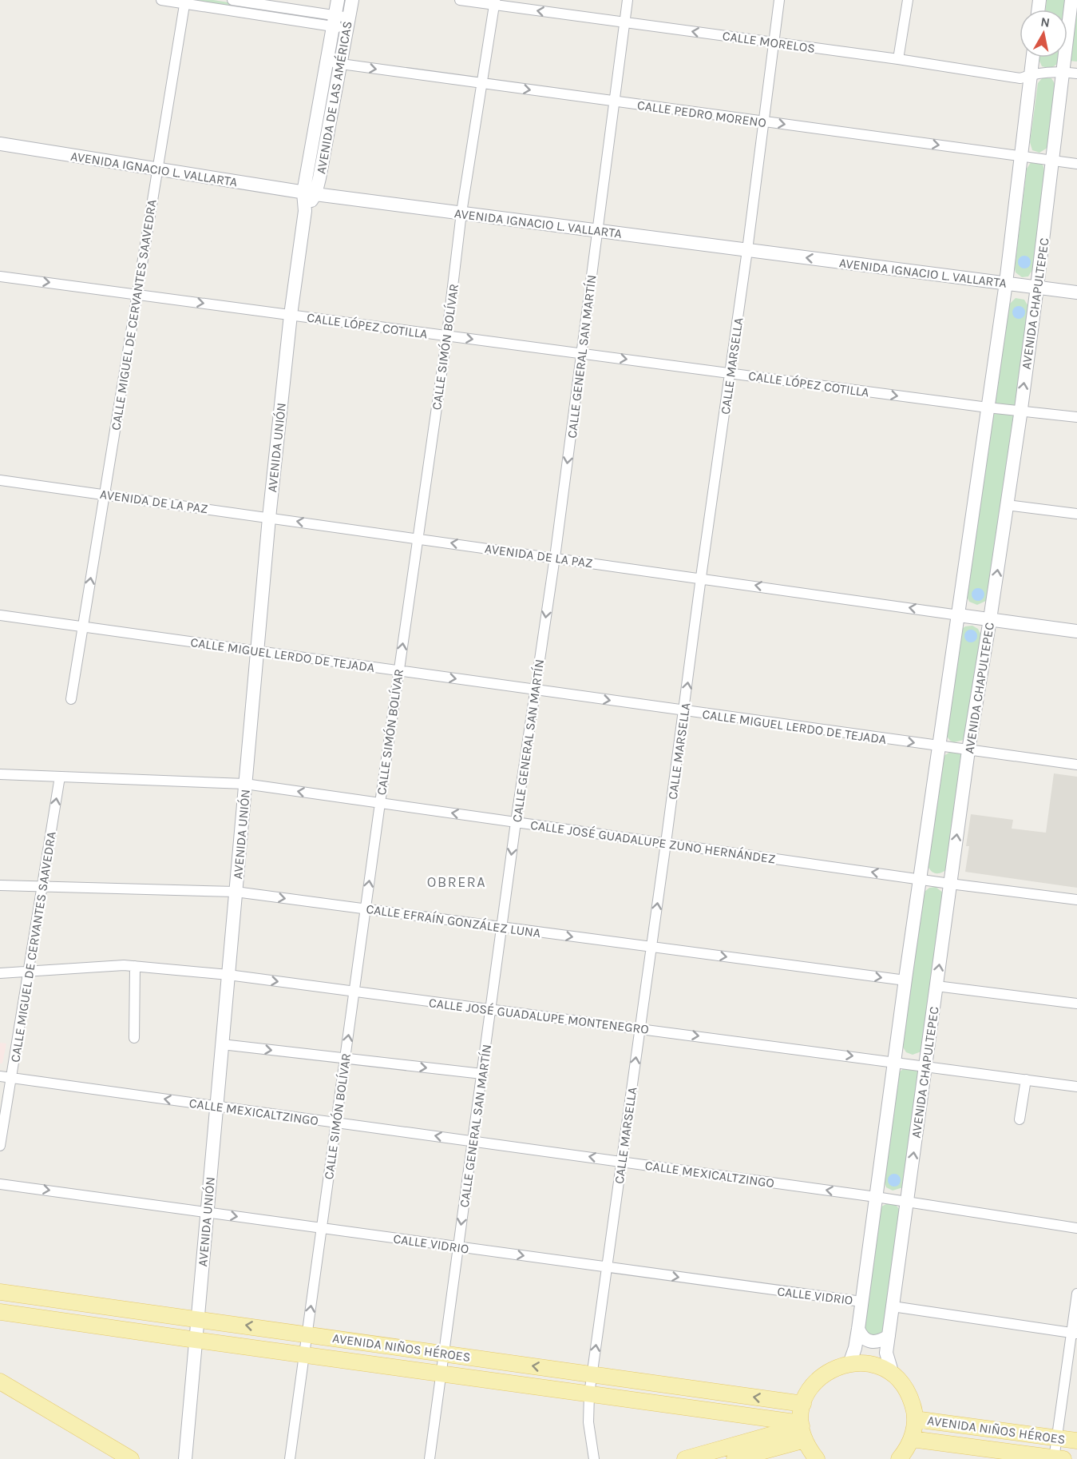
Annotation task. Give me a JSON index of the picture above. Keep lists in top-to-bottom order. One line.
{"streets":{"main road":["AVENIDA NIÑOS HÉROES"],"street":["CALLE MORELOS","AVENIDA DE LAS AMÉRICAS","CALLE PEDRO MORENO","AVENIDA IGNACIO L. VALLARTA","AVENIDA CHAPULTEPEC","CALLE MIGUEL DE CERVANTES SAAVEDRA","CALLE LÓPEZ COTILLA","CALLE SIMÓN BOLÍVAR","CALLE GENERAL SAN MARTÍN","CALLE MARSELLA","AVENIDA UNIÓN","AVENIDA DE LA PAZ","CALLE MIGUEL LERDO DE TEJADA","CALLE JOSÉ GUADALUPE ZUNO HERNÁNDEZ","CALLE EFRAÍN GONZÁLEZ LUNA","CALLE JOSÉ GUADALUPE MONTENEGRO","CALLE MEXICALTZINGO","CALLE VIDRIO"]},"crossings":[["CALLE MORELOS","AVENIDA CHAPULTEPEC"],["CALLE MORELOS","CALLE SIMÓN BOLÍVAR"],["CALLE MORELOS","CALLE GENERAL SAN MARTÍN"],["CALLE MORELOS","CALLE MARSELLA"],["AVENIDA DE LAS AMÉRICAS","CALLE PEDRO MORENO"],["AVENIDA DE LAS AMÉRICAS","AVENIDA IGNACIO L. VALLARTA"],["AVENIDA DE LAS AMÉRICAS","AVENIDA UNIÓN"],["CALLE PEDRO MORENO","AVENIDA CHAPULTEPEC"],["CALLE PEDRO MORENO","CALLE SIMÓN BOLÍVAR"],["CALLE PEDRO MORENO","CALLE GENERAL SAN MARTÍN"],["CALLE PEDRO MORENO","CALLE MARSELLA"],["AVENIDA IGNACIO L. VALLARTA","AVENIDA CHAPULTEPEC"],["AVENIDA IGNACIO L. VALLARTA","CALLE MIGUEL DE CERVANTES SAAVEDRA"],["AVENIDA IGNACIO L. VALLARTA","CALLE SIMÓN BOLÍVAR"],["AVENIDA IGNACIO L. VALLARTA","CALLE GENERAL SAN MARTÍN"],["AVENIDA IGNACIO L. VALLARTA","CALLE MARSELLA"],["AVENIDA IGNACIO L. VALLARTA","AVENIDA UNIÓN"],["AVENIDA CHAPULTEPEC","CALLE LÓPEZ COTILLA"],["AVENIDA CHAPULTEPEC","AVENIDA DE LA PAZ"],["AVENIDA CHAPULTEPEC","CALLE MIGUEL LERDO DE TEJADA"],["AVENIDA CHAPULTEPEC","CALLE JOSÉ GUADALUPE ZUNO HERNÁNDEZ"],["AVENIDA CHAPULTEPEC","CALLE JOSÉ GUADALUPE MONTENEGRO"],["AVENIDA CHAPULTEPEC","CALLE MEXICALTZINGO"],["CALLE MIGUEL DE CERVANTES SAAVEDRA","CALLE LÓPEZ COTILLA"],["CALLE MIGUEL DE CERVANTES SAAVEDRA","AVENIDA DE LA PAZ"],["CALLE MIGUEL DE CERVANTES SAAVEDRA","CALLE MIGUEL LERDO DE TEJADA"],["CALLE MIGUEL DE CERVANTES SAAVEDRA","CALLE JOSÉ GUADALUPE ZUNO HERNÁNDEZ"],["CALLE MIGUEL DE CERVANTES SAAVEDRA","CALLE EFRAÍN GONZÁLEZ LUNA"],["CALLE MIGUEL DE CERVANTES SAAVEDRA","CALLE JOSÉ GUADALUPE MONTENEGRO"],["CALLE MIGUEL DE CERVANTES SAAVEDRA","CALLE MEXICALTZINGO"],["CALLE LÓPEZ COTILLA","CALLE SIMÓN BOLÍVAR"],["CALLE LÓPEZ COTILLA","CALLE GENERAL SAN MARTÍN"],["CALLE LÓPEZ COTILLA","CALLE MARSELLA"],["CALLE LÓPEZ COTILLA","AVENIDA UNIÓN"],["CALLE SIMÓN BOLÍVAR","AVENIDA DE LA PAZ"],["CALLE SIMÓN BOLÍVAR","CALLE MIGUEL LERDO DE TEJADA"],["CALLE SIMÓN BOLÍVAR","CALLE JOSÉ GUADALUPE ZUNO HERNÁNDEZ"],["CALLE SIMÓN BOLÍVAR","CALLE EFRAÍN GONZÁLEZ LUNA"],["CALLE SIMÓN BOLÍVAR","CALLE JOSÉ GUADALUPE MONTENEGRO"],["CALLE SIMÓN BOLÍVAR","CALLE MEXICALTZINGO"],["CALLE SIMÓN BOLÍVAR","CALLE VIDRIO"],["CALLE SIMÓN BOLÍVAR","AVENIDA NIÑOS HÉROES"],["CALLE GENERAL SAN MARTÍN","AVENIDA DE LA PAZ"],["CALLE GENERAL SAN MARTÍN","CALLE MIGUEL LERDO DE TEJADA"],["CALLE GENERAL SAN MARTÍN","CALLE JOSÉ GUADALUPE ZUNO HERNÁNDEZ"],["CALLE GENERAL SAN MARTÍN","CALLE EFRAÍN GONZÁLEZ LUNA"],["CALLE GENERAL SAN MARTÍN","CALLE JOSÉ GUADALUPE MONTENEGRO"],["CALLE GENERAL SAN MARTÍN","CALLE MEXICALTZINGO"],["CALLE GENERAL SAN MARTÍN","CALLE VIDRIO"],["CALLE GENERAL SAN MARTÍN","AVENIDA NIÑOS HÉROES"],["CALLE MARSELLA","AVENIDA DE LA PAZ"],["CALLE MARSELLA","CALLE MIGUEL LERDO DE TEJADA"],["CALLE MARSELLA","CALLE JOSÉ GUADALUPE ZUNO HERNÁNDEZ"],["CALLE MARSELLA","CALLE EFRAÍN GONZÁLEZ LUNA"],["CALLE MARSELLA","CALLE JOSÉ GUADALUPE MONTENEGRO"],["CALLE MARSELLA","CALLE MEXICALTZINGO"],["CALLE MARSELLA","CALLE VIDRIO"],["CALLE MARSELLA","AVENIDA NIÑOS HÉROES"],["AVENIDA UNIÓN","AVENIDA DE LA PAZ"],["AVENIDA UNIÓN","CALLE MIGUEL LERDO DE TEJADA"],["AVENIDA UNIÓN","CALLE JOSÉ GUADALUPE ZUNO HERNÁNDEZ"],["AVENIDA UNIÓN","CALLE EFRAÍN GONZÁLEZ LUNA"],["AVENIDA UNIÓN","CALLE JOSÉ GUADALUPE MONTENEGRO"],["AVENIDA UNIÓN","CALLE MEXICALTZINGO"],["AVENIDA UNIÓN","CALLE VIDRIO"],["AVENIDA UNIÓN","AVENIDA NIÑOS HÉROES"]],"one_way":["CALLE MORELOS","CALLE PEDRO MORENO","CALLE LÓPEZ COTILLA","CALLE GENERAL SAN MARTÍN","AVENIDA DE LA PAZ","CALLE MIGUEL LERDO DE TEJADA","CALLE JOSÉ GUADALUPE ZUNO HERNÁNDEZ","CALLE EFRAÍN GONZÁLEZ LUNA","CALLE MEXICALTZINGO","CALLE VIDRIO"],"districts":["OBRERA"],"north":"top"}
